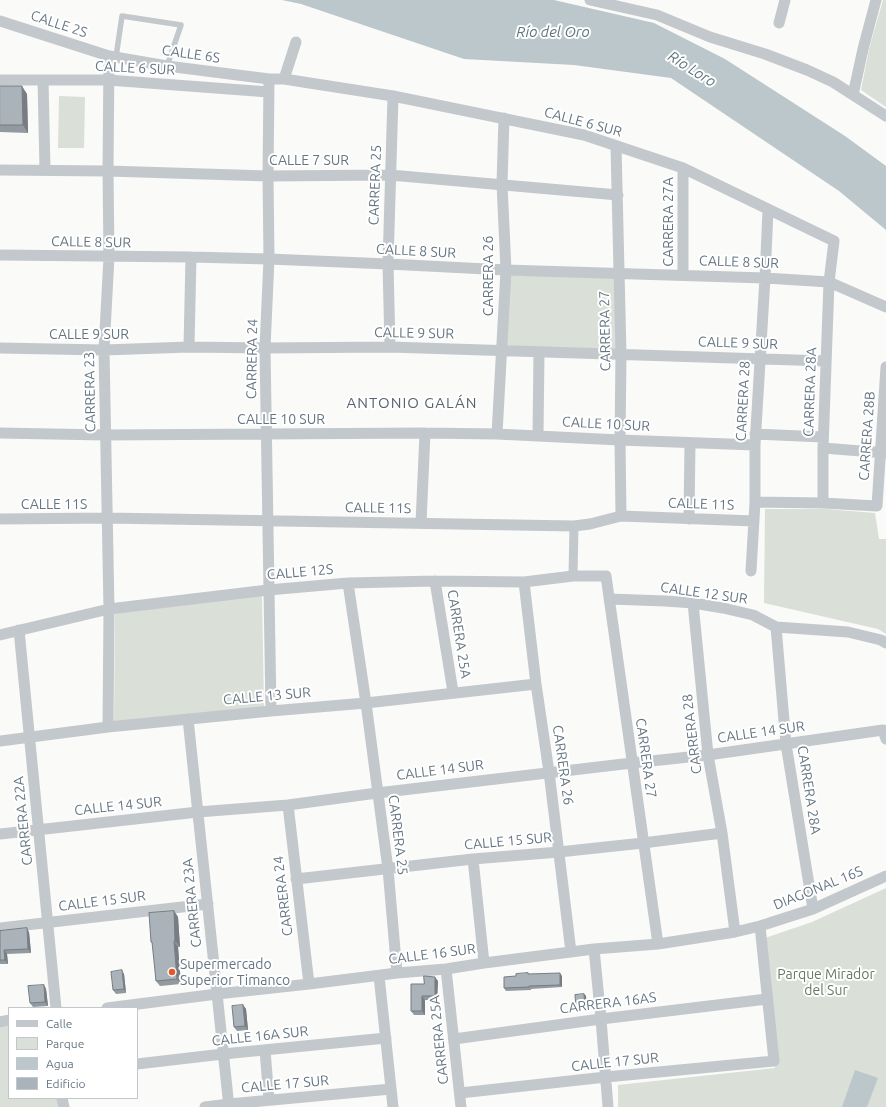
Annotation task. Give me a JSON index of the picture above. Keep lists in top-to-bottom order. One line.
{"streets":{"street":["CALLE 2S","CALLE 6S","CALLE 6 SUR","CALLE 7 SUR","CARRERA 25","CARRERA 27A","CALLE 8 SUR","CARRERA 26","CARRERA 27","CALLE 9 SUR","CARRERA 24","CARRERA 23","CARRERA 28A","CARRERA 28","CALLE 10 SUR","CARRERA 28B","CALLE 11S","CALLE 12S","CALLE 12 SUR","CARRERA 25A","CALLE 13 SUR","CALLE 14 SUR","CARRERA 22A","CALLE 15 SUR","DIAGONAL 16S","CARRERA 23A","CALLE 16 SUR","CARRERA 16AS","CALLE 16A SUR","CALLE 17 SUR"]},"crossings":[["CALLE 2S","CALLE 6S"],["CALLE 2S","CARRERA 23"],["CALLE 6S","CALLE 6 SUR"],["CALLE 6S","CARRERA 24"],["CALLE 6S","CARRERA 23"],["CALLE 6 SUR","CARRERA 25"],["CALLE 6 SUR","CARRERA 27A"],["CALLE 6 SUR","CALLE 8 SUR"],["CALLE 6 SUR","CARRERA 26"],["CALLE 6 SUR","CARRERA 27"],["CALLE 6 SUR","CARRERA 24"],["CALLE 6 SUR","CARRERA 23"],["CALLE 6 SUR","CARRERA 28A"],["CALLE 6 SUR","CARRERA 28"],["CALLE 7 SUR","CARRERA 25"],["CALLE 7 SUR","CARRERA 26"],["CALLE 7 SUR","CARRERA 27"],["CALLE 7 SUR","CARRERA 24"],["CALLE 7 SUR","CARRERA 23"],["CARRERA 25","CALLE 8 SUR"],["CARRERA 25","CALLE 9 SUR"],["CARRERA 25","CALLE 12S"],["CARRERA 25","CALLE 13 SUR"],["CARRERA 25","CALLE 14 SUR"],["CARRERA 25","CALLE 15 SUR"],["CARRERA 25","CALLE 16 SUR"],["CARRERA 27A","CALLE 8 SUR"],["CALLE 8 SUR","CARRERA 26"],["CALLE 8 SUR","CARRERA 27"],["CALLE 8 SUR","CARRERA 24"],["CALLE 8 SUR","CARRERA 23"],["CALLE 8 SUR","CARRERA 28A"],["CALLE 8 SUR","CARRERA 28"],["CARRERA 26","CALLE 9 SUR"],["CARRERA 26","CALLE 10 SUR"],["CARRERA 26","CALLE 12S"],["CARRERA 26","CALLE 13 SUR"],["CARRERA 26","CALLE 14 SUR"],["CARRERA 26","CALLE 15 SUR"],["CARRERA 26","CALLE 16 SUR"],["CARRERA 27","CALLE 9 SUR"],["CARRERA 27","CALLE 10 SUR"],["CARRERA 27","CALLE 11S"],["CARRERA 27","CALLE 12S"],["CARRERA 27","CALLE 12 SUR"],["CARRERA 27","CALLE 14 SUR"],["CARRERA 27","CALLE 15 SUR"],["CARRERA 27","CALLE 16 SUR"],["CALLE 9 SUR","CARRERA 24"],["CALLE 9 SUR","CARRERA 23"],["CALLE 9 SUR","CARRERA 28A"],["CALLE 9 SUR","CARRERA 28"],["CARRERA 24","CALLE 10 SUR"],["CARRERA 24","CALLE 11S"],["CARRERA 24","CALLE 12S"],["CARRERA 24","CALLE 13 SUR"],["CARRERA 24","CALLE 14 SUR"],["CARRERA 24","CALLE 15 SUR"],["CARRERA 24","CALLE 16 SUR"],["CARRERA 23","CALLE 10 SUR"],["CARRERA 23","CALLE 11S"],["CARRERA 23","CALLE 12S"],["CARRERA 23","CALLE 13 SUR"],["CARRERA 28A","CARRERA 28B"],["CARRERA 28A","CALLE 12 SUR"],["CARRERA 28A","CALLE 14 SUR"],["CARRERA 28A","DIAGONAL 16S"],["CARRERA 28","CALLE 10 SUR"],["CARRERA 28","CALLE 11S"],["CARRERA 28","CALLE 12 SUR"],["CARRERA 28","CALLE 14 SUR"],["CARRERA 28","CALLE 15 SUR"],["CARRERA 28","CALLE 16 SUR"],["CALLE 12S","CARRERA 25A"],["CALLE 12S","CARRERA 22A"],["CARRERA 25A","CALLE 13 SUR"],["CARRERA 25A","CALLE 16 SUR"],["CARRERA 25A","CARRERA 16AS"],["CARRERA 25A","CALLE 17 SUR"],["CALLE 13 SUR","CARRERA 22A"],["CALLE 13 SUR","CARRERA 23A"],["CALLE 14 SUR","CARRERA 22A"],["CALLE 14 SUR","CARRERA 23A"],["CARRERA 22A","CALLE 15 SUR"],["CALLE 15 SUR","CARRERA 23A"],["DIAGONAL 16S","CALLE 16 SUR"],["CARRERA 23A","CALLE 16 SUR"],["CARRERA 23A","CALLE 16A SUR"],["CARRERA 23A","CALLE 17 SUR"],["CARRERA 16AS","CALLE 17 SUR"]],"districts":["ANTONIO GALÁN"],"water":["Río del Oro","Río Loro"],"parks":["Parque Mirador del Sur"],"places":["Supermercado Superior Timanco"],"legend":["Calle","Parque","Agua","Edificio"]}
